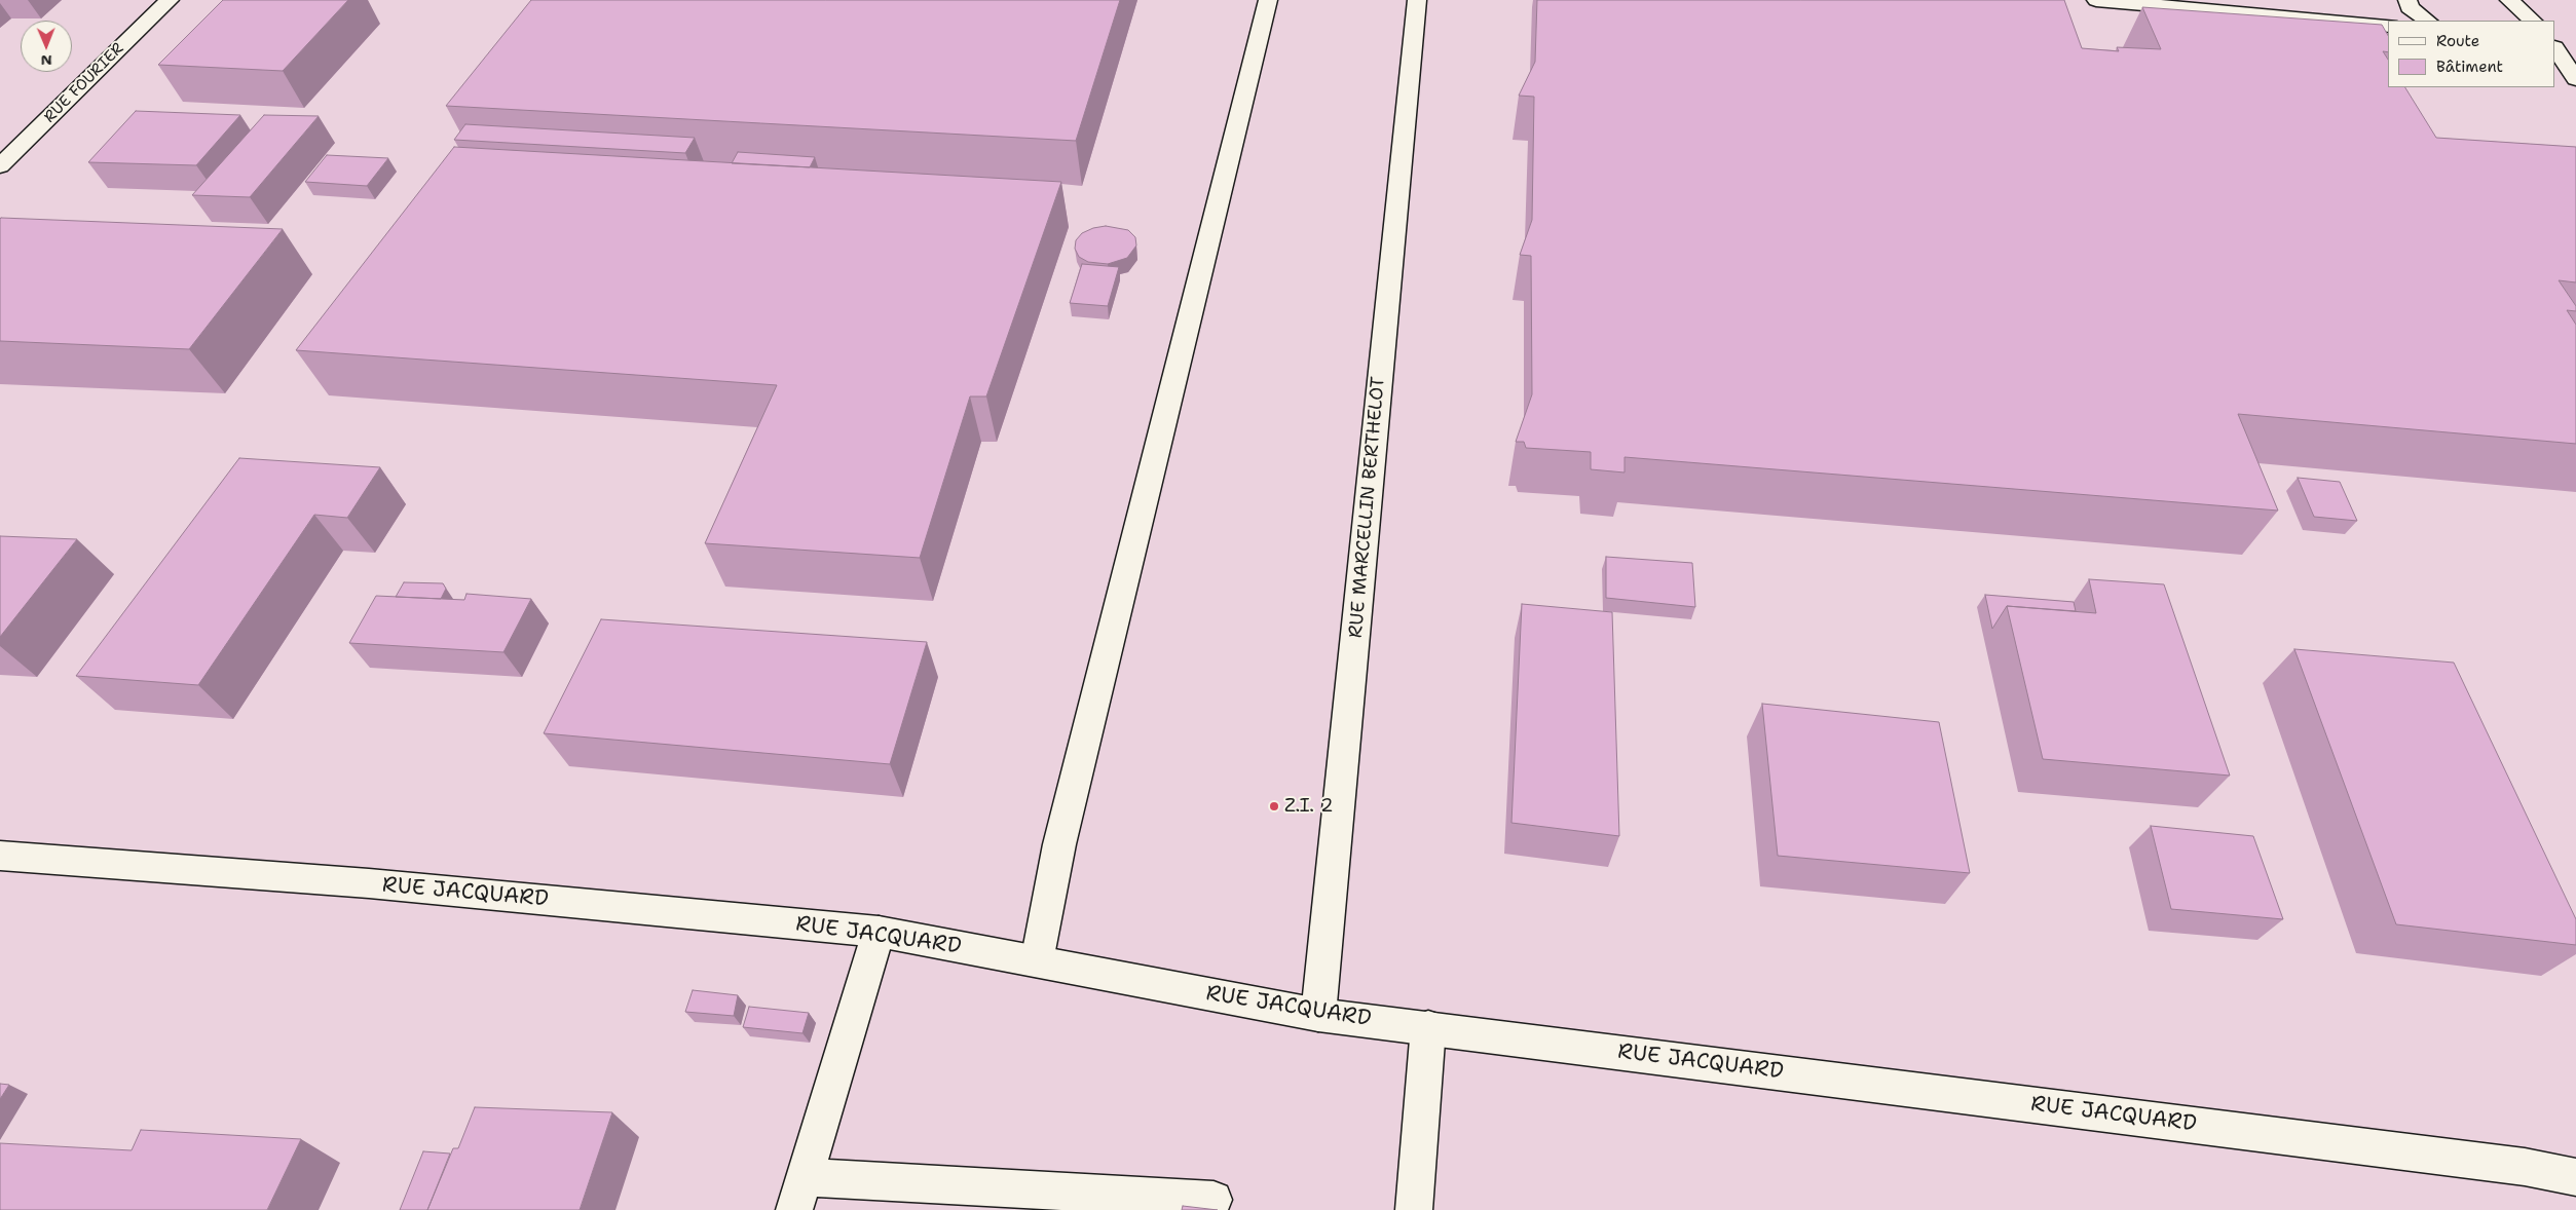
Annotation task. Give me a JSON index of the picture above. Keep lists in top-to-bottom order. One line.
{"streets":{"street":["RUE FOURIER","RUE MARCELLIN BERTHELOT","RUE JACQUARD"]},"crossings":[["RUE MARCELLIN BERTHELOT","RUE JACQUARD"]],"places":["Z.I. 2"],"legend":["Route","Bâtiment"],"north":"bottom"}
